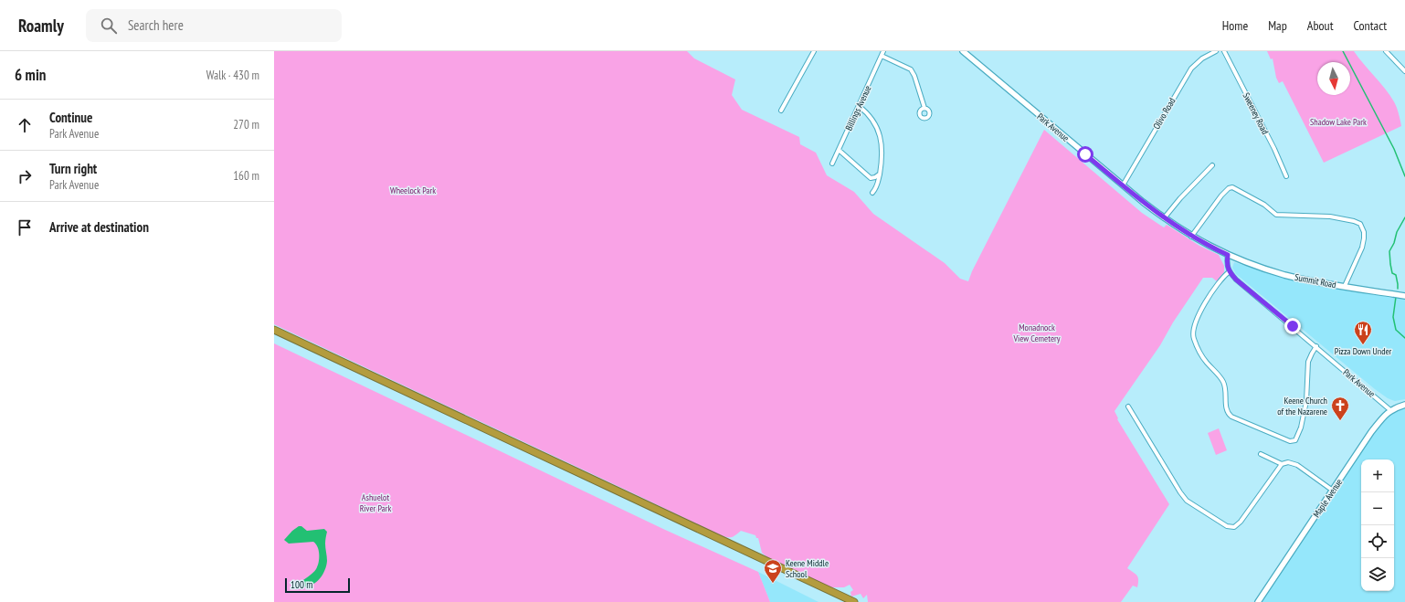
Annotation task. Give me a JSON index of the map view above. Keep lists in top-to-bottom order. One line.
{"streets":{"street":["Billings Avenue","Olivo Road","Sweeney Road","Park Avenue","Summit Road","Maple Avenue"]},"crossings":[["Olivo Road","Park Avenue"],["Park Avenue","Summit Road"],["Park Avenue","Maple Avenue"]],"parks":["Shadow Lake Park","Wheelock Park","Monadnock View Cemetery","Ashuelot River Park"],"places":{"restaurant":["Pizza Down Under"],"church":["Keene Church of the Nazarene"],"school or university":["Keene Middle School"]},"scale_bar":"100 m","north":"bottom","page":{"header":"Roamly","search":"Search here","nav":["Home","Map","About","Contact"],"heading":["6 min","Walk · 430 m"],"list":[["Continue","Park Avenue","270 m"],["Turn right","Park Avenue","160 m"],"Arrive at destination"],"map_buttons":["+","−"],"scale":"100 m"}}
